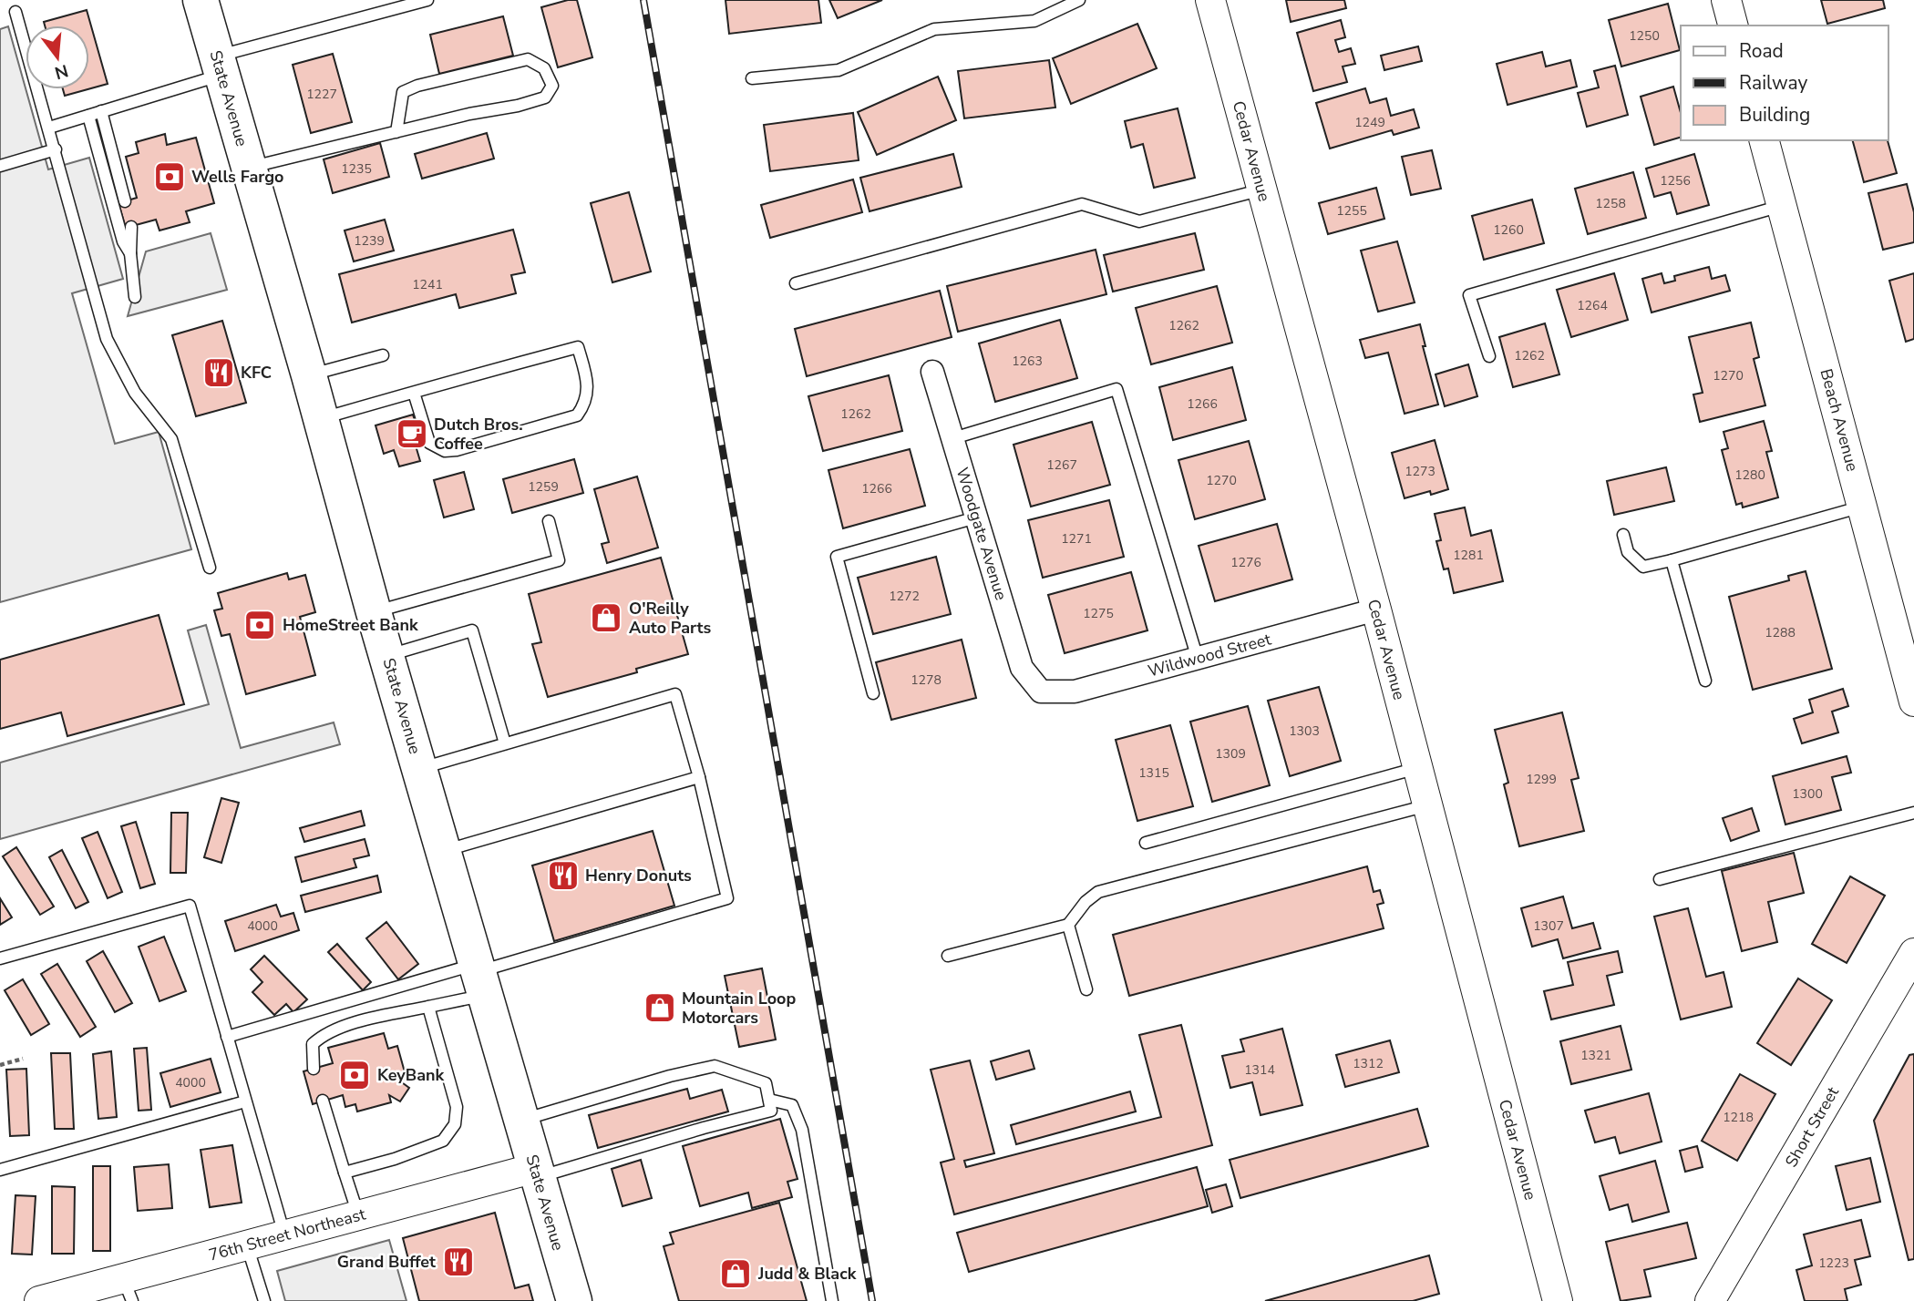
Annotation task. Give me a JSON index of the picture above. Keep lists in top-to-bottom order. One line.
{"streets":{"main road":["State Avenue"],"street":["Cedar Avenue","Beach Avenue","Woodgate Avenue","Wildwood Street","Short Street","76th Street Northeast"]},"crossings":[["State Avenue","76th Street Northeast"],["Cedar Avenue","Wildwood Street"],["Woodgate Avenue","Wildwood Street"]],"places":{"bank":["Wells Fargo","HomeStreet Bank","KeyBank"],"restaurant":["KFC","Henry Donuts","Grand Buffet"],"cafe":["Dutch Bros. Coffee"],"shop":["O'Reilly Auto Parts","Mountain Loop Motorcars","Judd & Black"]},"house_numbers":["1250","1227","1249","1235","1256","1258","1255","1260","1239","1241","1264","1262","1262","1263","1270","1266","1262","1267","1273","1280","1270","1259","1266","1271","1281","1276","1272","1275","1288","1278","1303","1309","1315","1299","1300","4000","1307","1321","1312","1314","4000","1218","1223"],"legend":["Road","Railway","Building"],"north":"bottom"}
